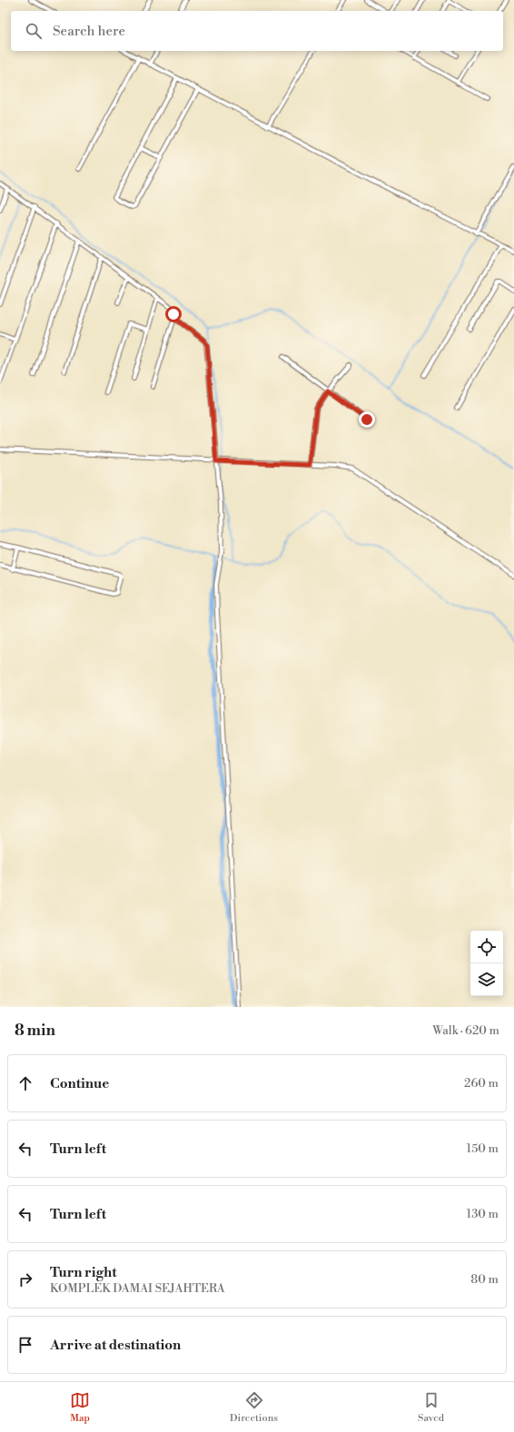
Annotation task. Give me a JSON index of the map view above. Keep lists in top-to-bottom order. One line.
{"page":{"search":"Search here","heading":["8 min","Walk · 620 m"],"list":[["Continue","260 m"],["Turn left","150 m"],["Turn left","130 m"],["Turn right","KOMPLEK DAMAI SEJAHTERA","80 m"],"Arrive at destination"],"nav":["Map","Directions","Saved"]}}
